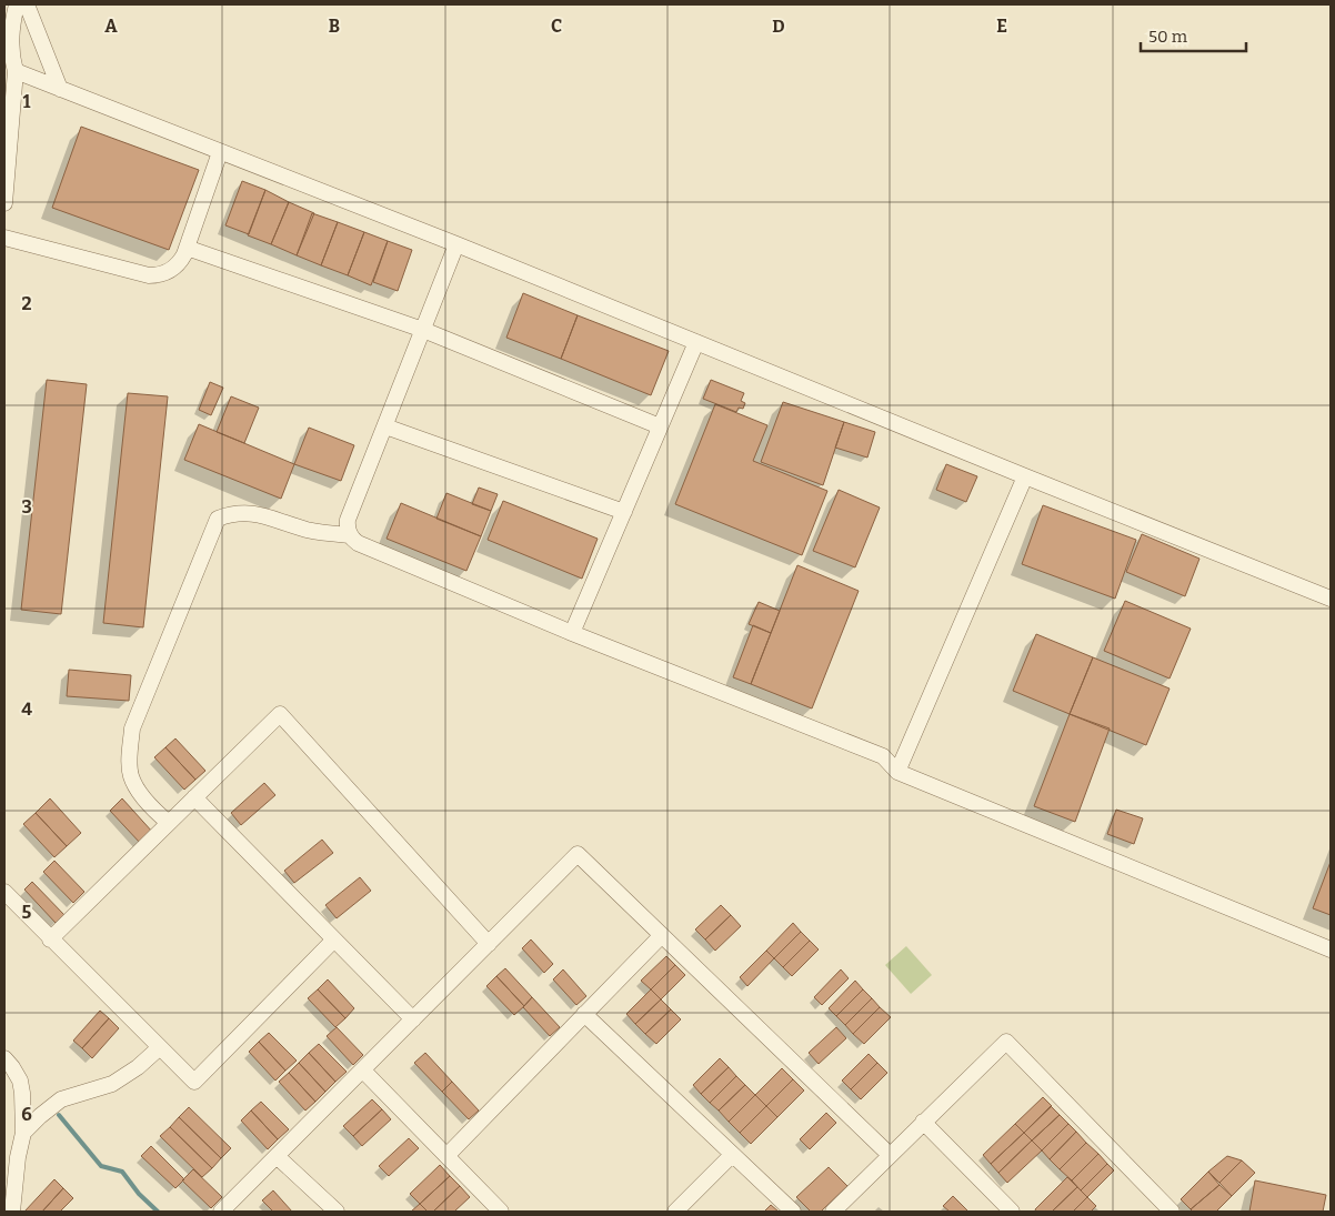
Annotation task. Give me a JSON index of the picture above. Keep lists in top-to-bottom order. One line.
{"scale_bar":"50 m","grid":{"columns":["A","B","C","D","E"],"rows":["1","2","3","4","5","6"]}}
